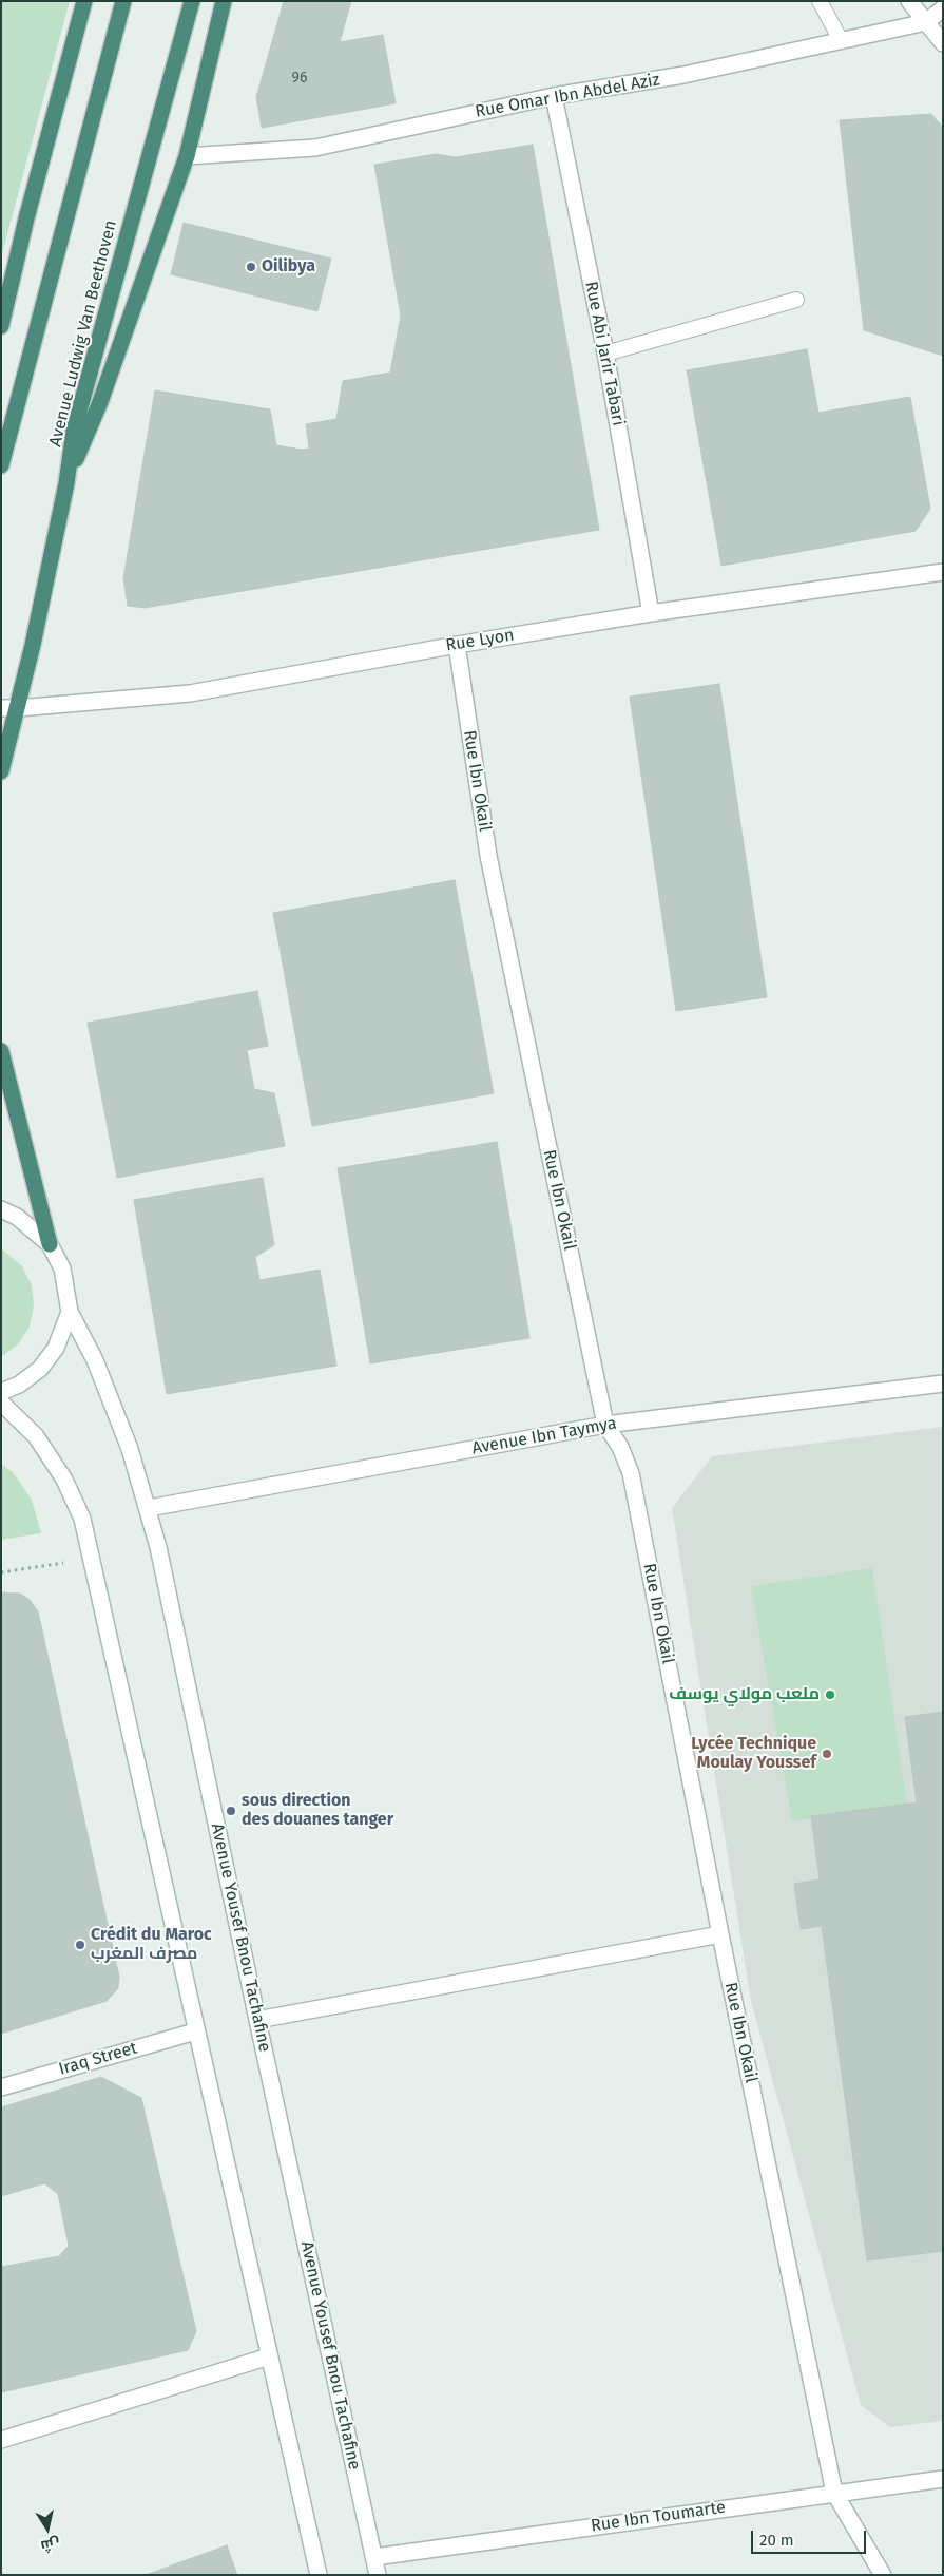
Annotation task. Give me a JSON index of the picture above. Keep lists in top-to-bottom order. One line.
{"streets":{"highway":["Avenue Ludwig Van Beethoven"],"street":["Rue Omar Ibn Abdel Aziz","Rue Abi Jarir Tabari","Rue Lyon","Rue Ibn Okail","Avenue Ibn Taymya","Avenue Yousef Bnou Tachafine","Iraq Street","Rue Ibn Toumarte"]},"crossings":[["Rue Omar Ibn Abdel Aziz","Rue Abi Jarir Tabari"],["Avenue Ludwig Van Beethoven","Rue Lyon"],["Rue Abi Jarir Tabari","Rue Lyon"],["Rue Lyon","Rue Ibn Okail"],["Rue Ibn Okail","Avenue Ibn Taymya"],["Rue Ibn Okail","Rue Ibn Toumarte"],["Avenue Ibn Taymya","Avenue Yousef Bnou Tachafine"],["Avenue Yousef Bnou Tachafine","Rue Ibn Toumarte"]],"places":["Oilibya","ملعب مولاي يوسف","Lycée Technique Moulay Youssef","sous direction des douanes tanger","Crédit du Maroc مصرف المغرب"],"house_numbers":["96"],"scale_bar":"20 m","north":"bottom"}
